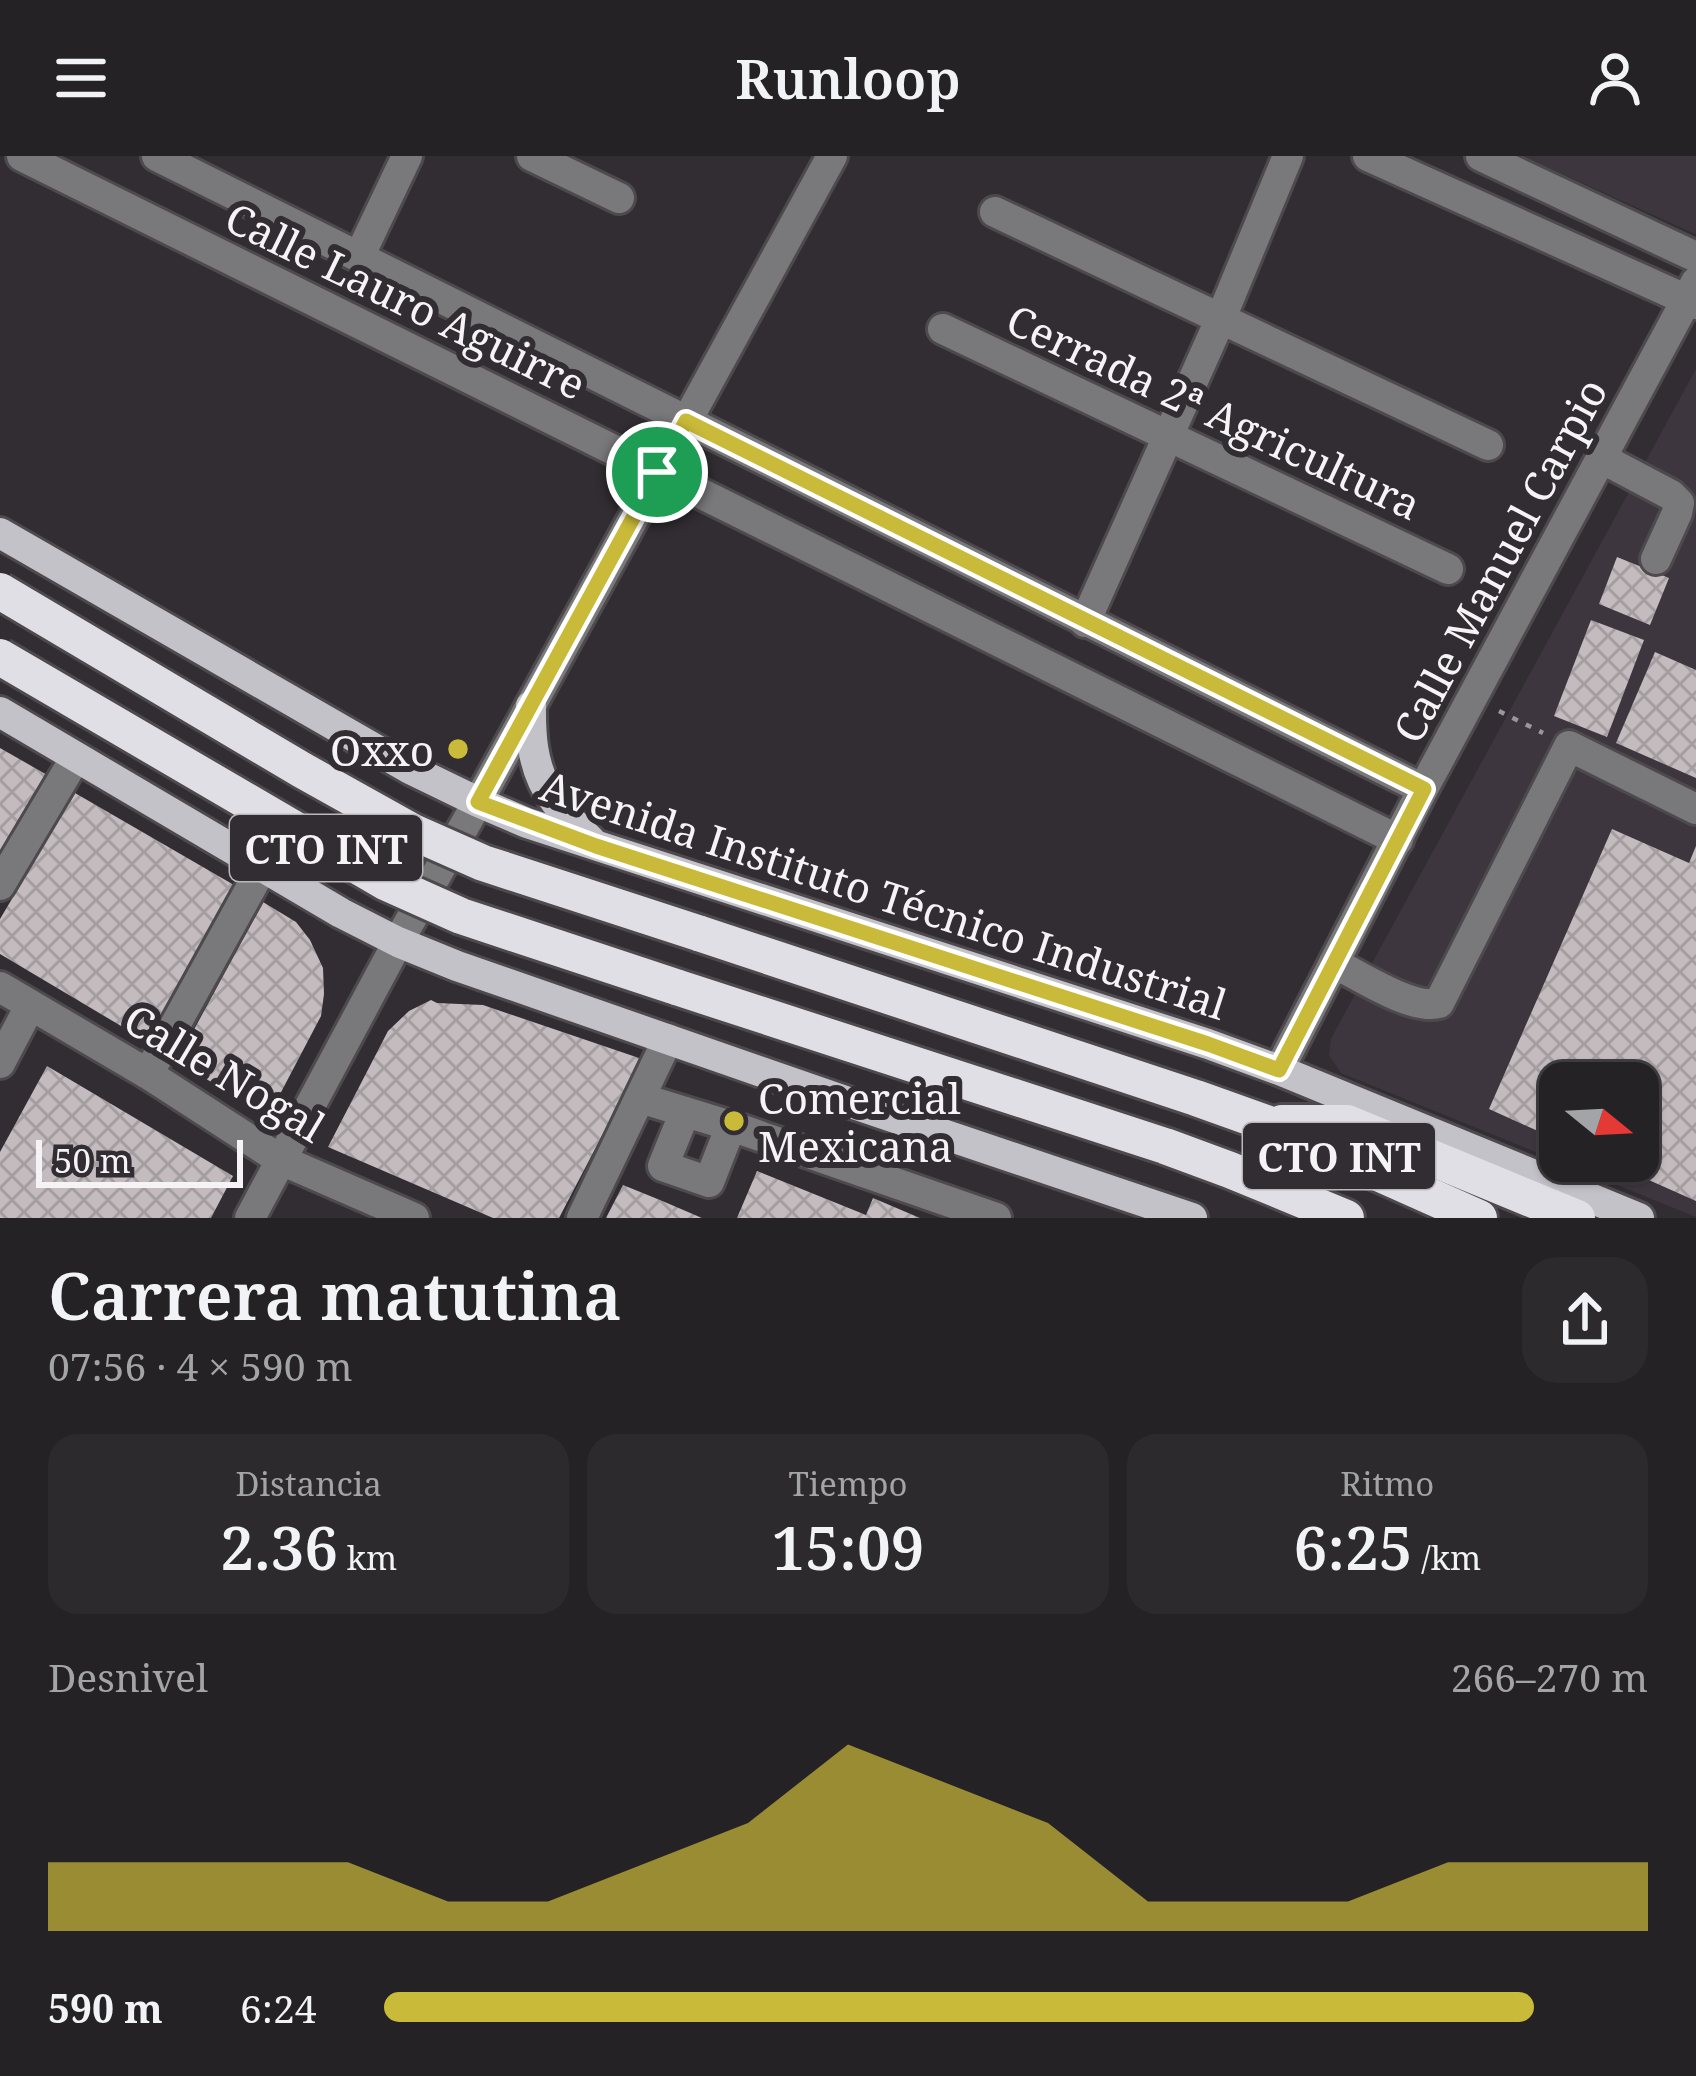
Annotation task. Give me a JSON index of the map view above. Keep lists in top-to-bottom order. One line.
{"streets":{"highway":["CTO INT"],"main road":["Avenida Instituto Técnico Industrial"],"street":["Calle Lauro Aguirre","Cerrada 2ª Agricultura","Calle Manuel Carpio","Calle Nogal"]},"crossings":[["Calle Lauro Aguirre","Calle Manuel Carpio"],["Calle Manuel Carpio","Avenida Instituto Técnico Industrial"]],"places":["Oxxo","Comercial Mexicana"],"scale_bar":"50 m","north":"right","page":{"header":"Runloop","scale":"50 m","heading":["Carrera matutina","07:56 · 4 × 590 m"],"stats":[["Distancia","2.36 km"],["Tiempo","15:09"],["Ritmo","6:25 /km"]],"chart":["Desnivel","266–270 m"],"list":[{"name":"590 m","note":"6:24"}]}}
